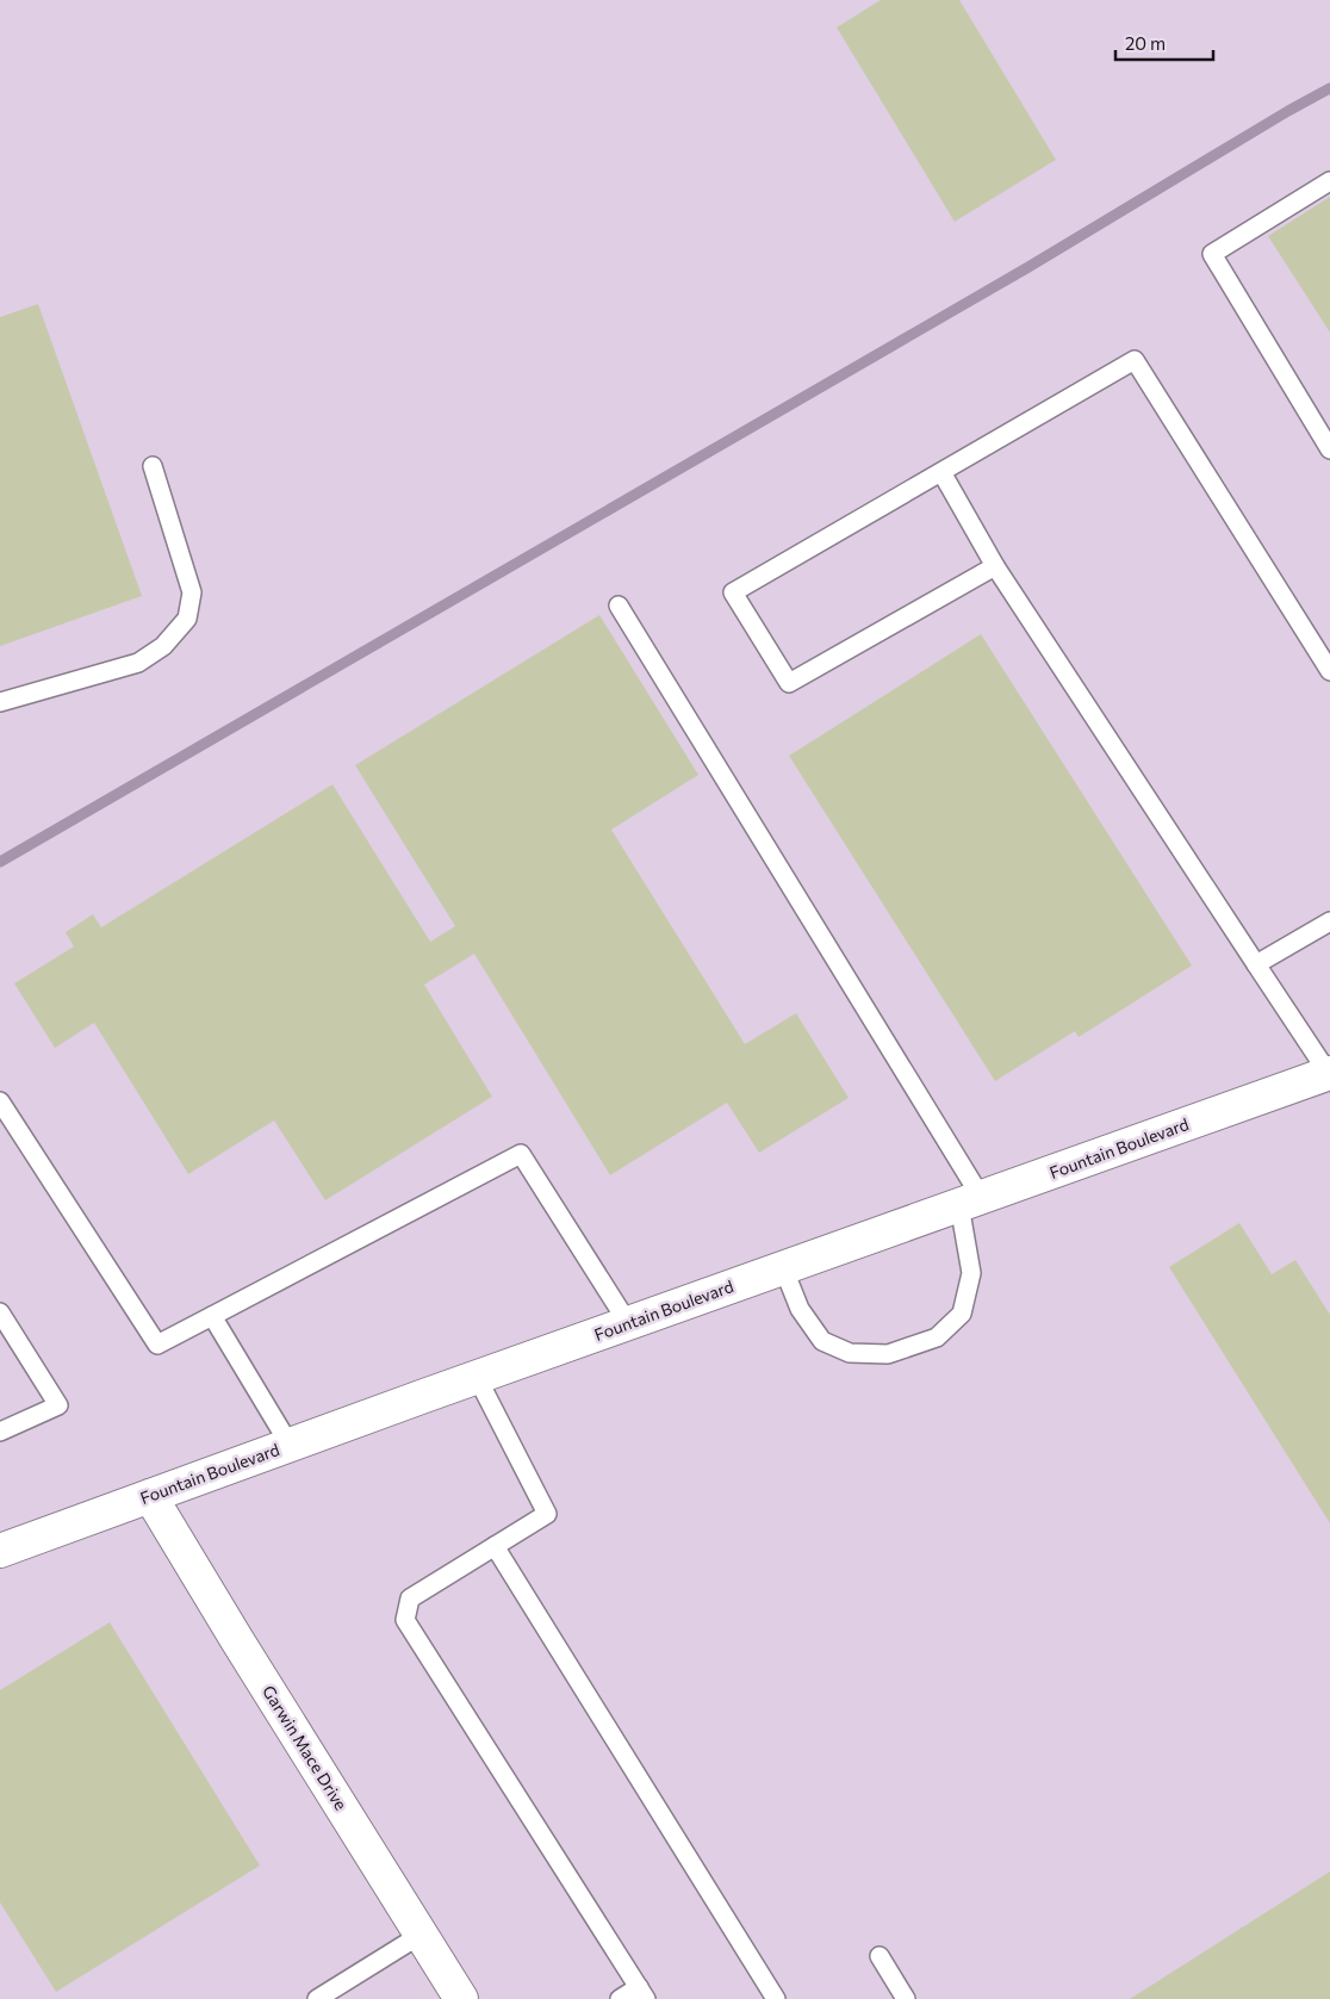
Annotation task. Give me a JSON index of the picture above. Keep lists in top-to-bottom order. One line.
{"streets":{"street":["Fountain Boulevard","Garwin Mace Drive"]},"crossings":[["Fountain Boulevard","Garwin Mace Drive"]],"scale_bar":"20 m"}
